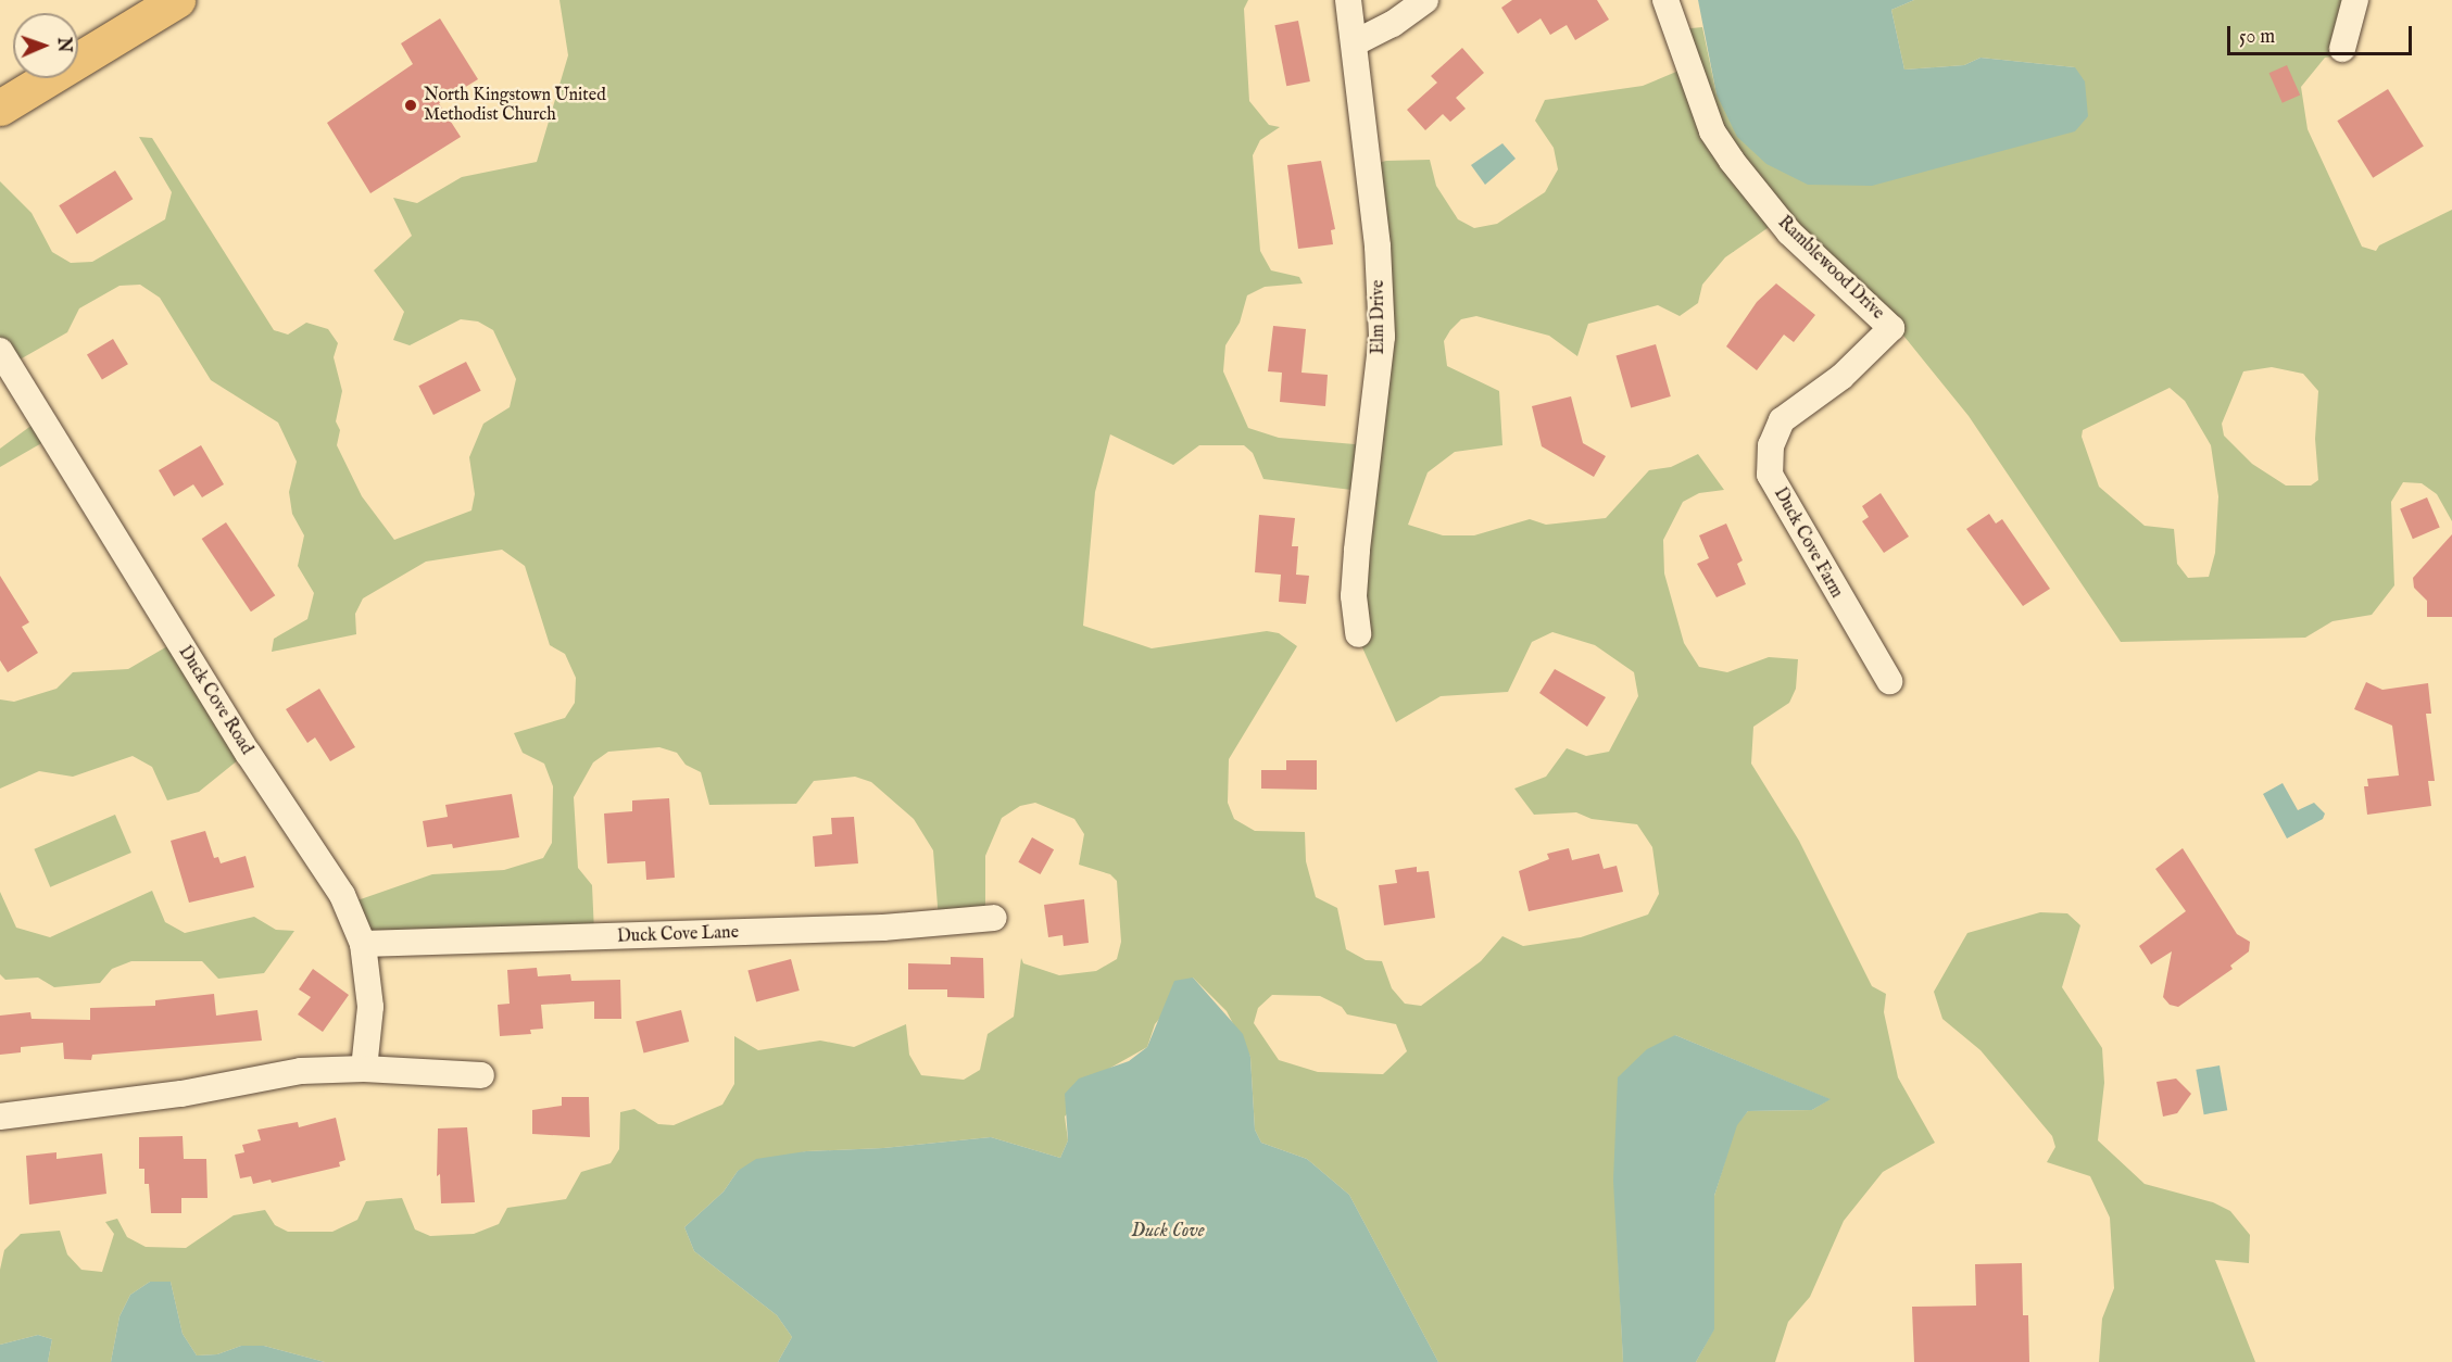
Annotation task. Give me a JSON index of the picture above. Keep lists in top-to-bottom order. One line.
{"streets":{"street":["Ramblewood Drive","Elm Drive","Duck Cove Farm","Duck Cove Road","Duck Cove Lane"]},"crossings":[["Ramblewood Drive","Duck Cove Farm"],["Duck Cove Road","Duck Cove Lane"]],"water":["Duck Cove"],"places":["North Kingstown United Methodist Church"],"scale_bar":"50 m","north":"right"}
